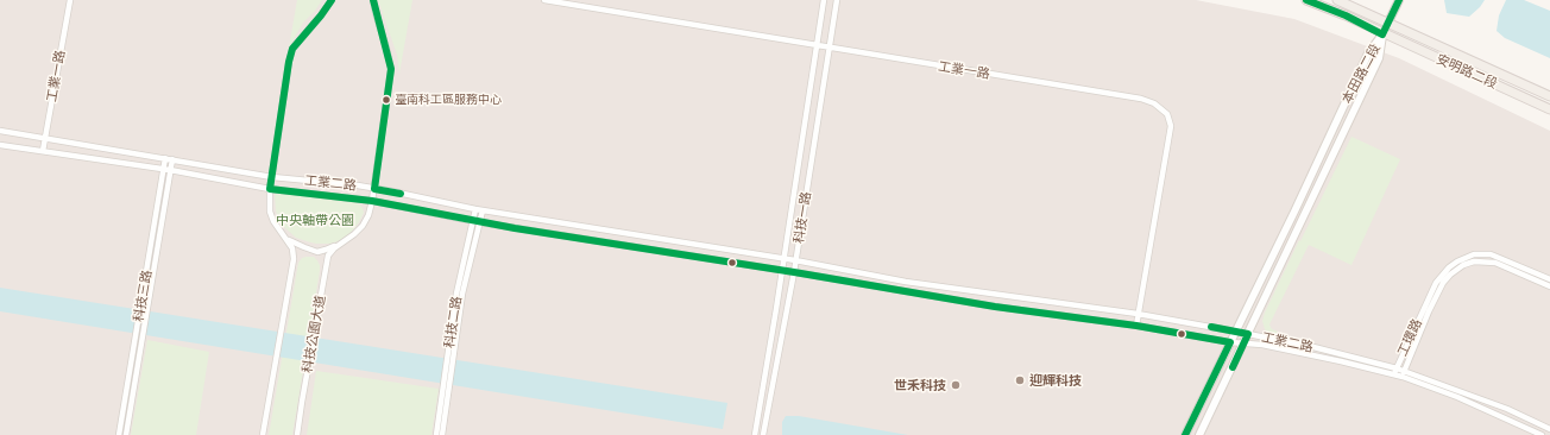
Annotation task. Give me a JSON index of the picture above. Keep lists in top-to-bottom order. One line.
{"streets":{"main road":["安明路二段"],"street":["工業一路","本田路二段","工業二路","科技一路","科技三路","科技二路","科技公園大道","工環路"]},"crossings":[["工業一路","工業二路"],["工業一路","科技一路"],["安明路二段","本田路二段"],["本田路二段","工業二路"],["工業二路","科技一路"],["工業二路","科技三路"],["工業二路","科技二路"],["工業二路","科技公園大道"],["工業二路","工環路"]],"parks":["中央軸帶公園"],"places":["臺南科工區服務中心","迎輝科技","世禾科技"]}
